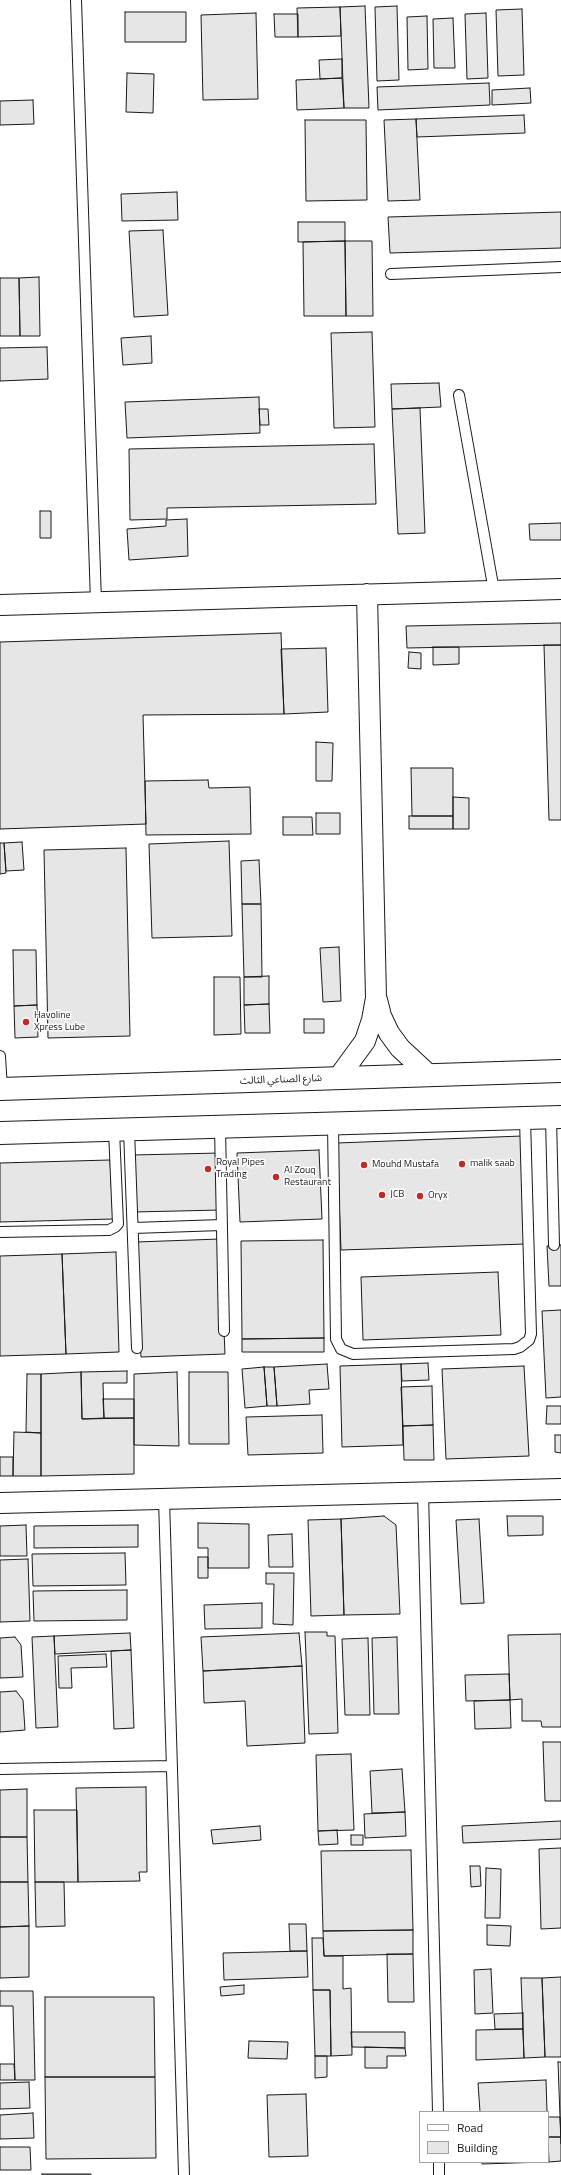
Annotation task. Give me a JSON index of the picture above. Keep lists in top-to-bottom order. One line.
{"streets":{"main road":["شارع الصناعي الثالث"]},"places":["Havoline Xpress Lube","malik saab","Mouhd Mustafa","Royal Pipes Trading","Al Zouq Restaurant","JCB","Oryx"],"legend":["Road","Building"]}
